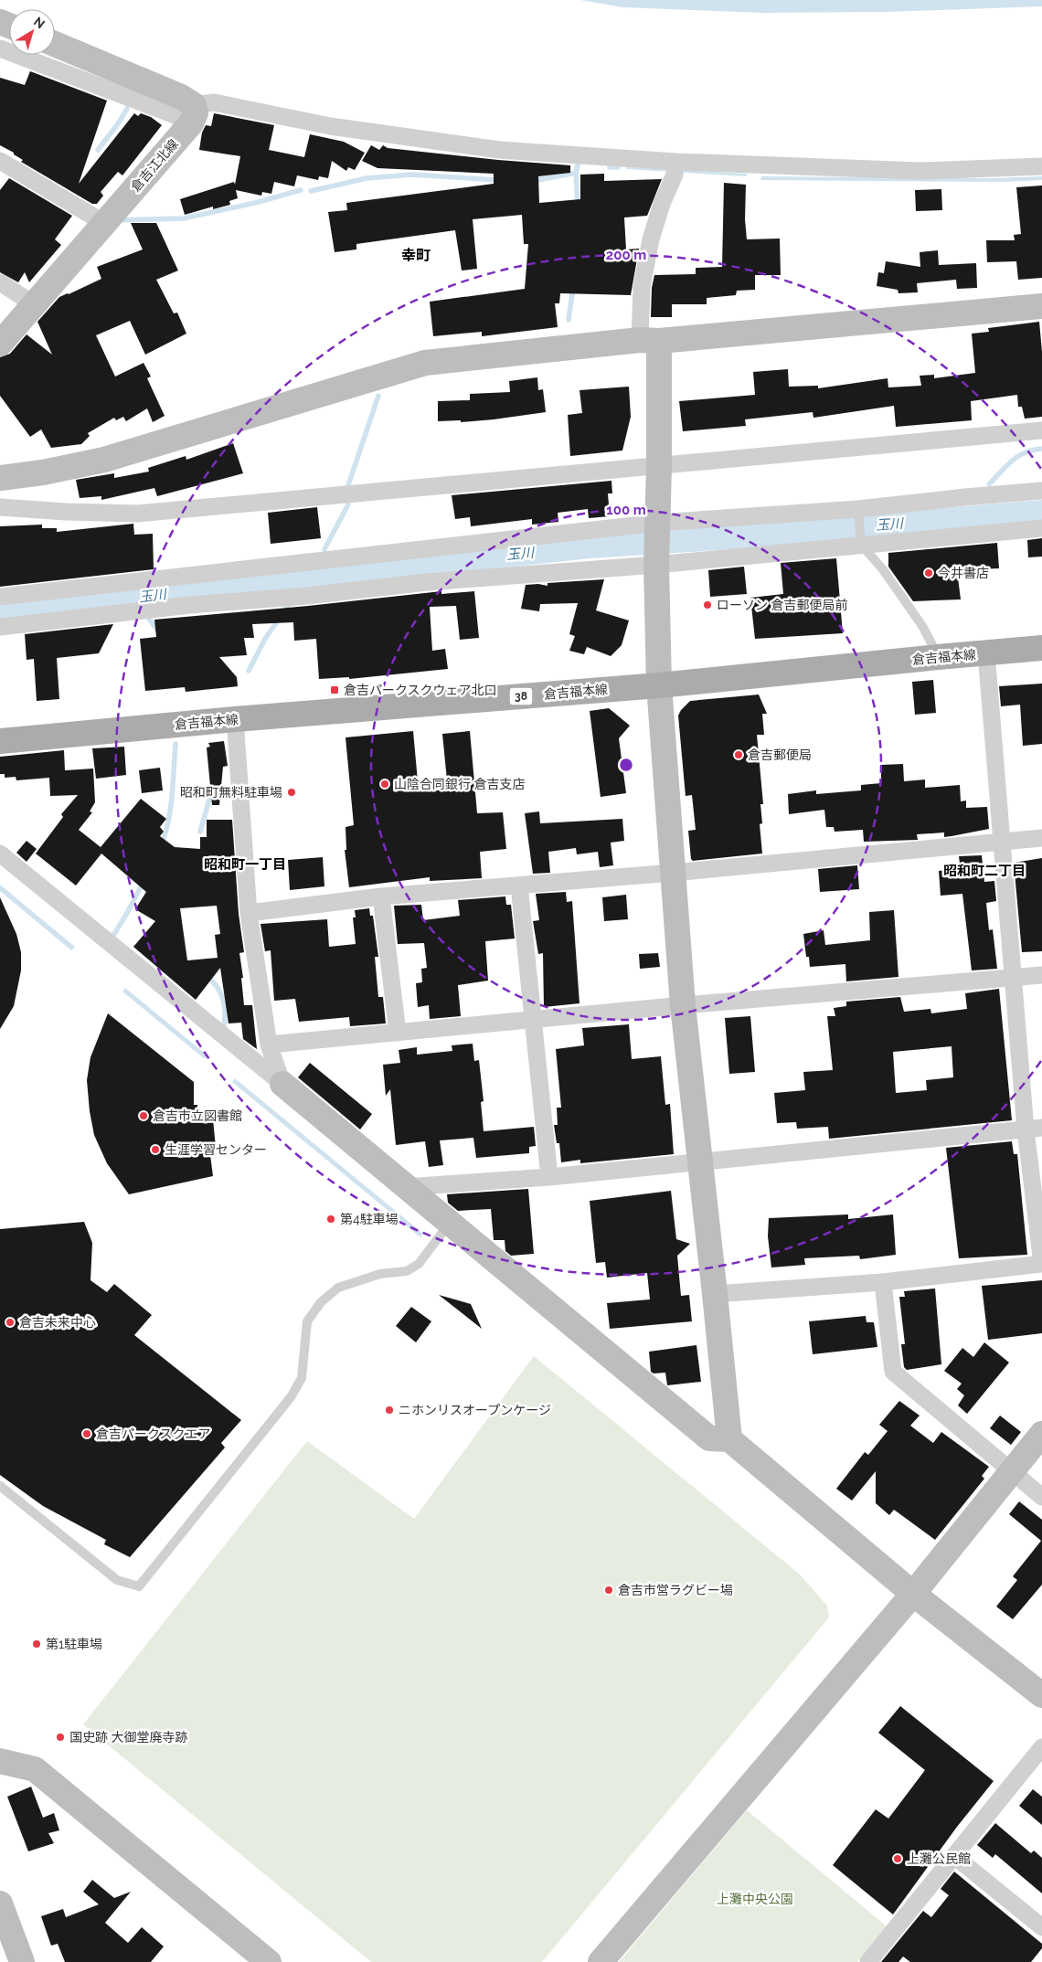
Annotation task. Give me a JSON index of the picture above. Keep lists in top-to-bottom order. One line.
{"streets":{"main road":["倉吉福本線","38"],"street":["倉吉江北線"]},"districts":["幸町","昭和町一丁目","昭和町二丁目"],"water":["玉川"],"parks":["上灘中央公園"],"places":{"other":["今井書店","ローソン 倉吉郵便局前","倉吉郵便局","山陰合同銀行 倉吉支店","昭和町無料駐車場","倉吉市立図書館","生涯学習センター","第4駐車場","倉吉未来中心","ニホンリスオープンケージ","倉吉パークスクエア","倉吉市営ラグビー場","第1駐車場","国史跡 大御堂廃寺跡","上灘公民館"],"transit":["倉吉パークスクウェア北口"]},"north":"top right","rings":["200 m","100 m"]}
